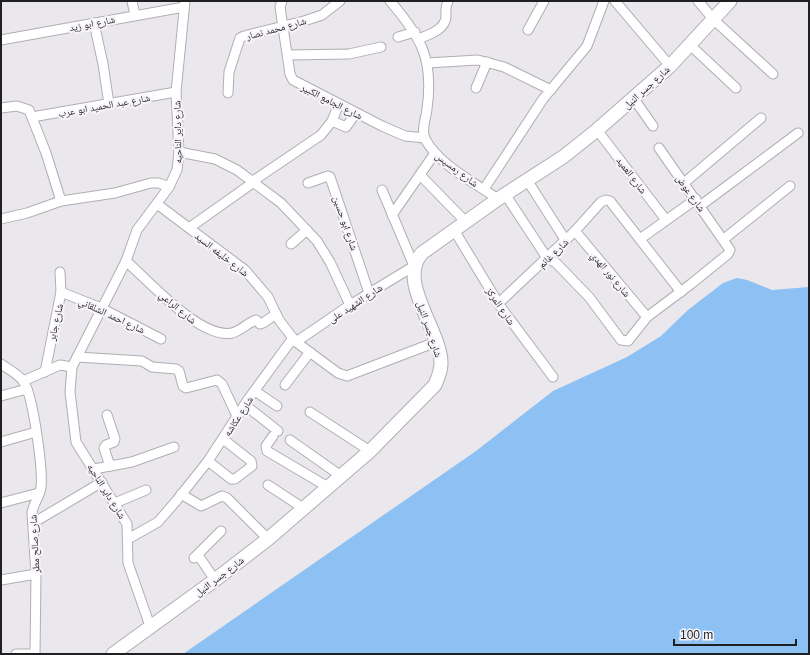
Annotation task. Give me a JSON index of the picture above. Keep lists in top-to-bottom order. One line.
{"streets":{"street":["شارع ابو زيد","شارع محمد نصار","شارع جسر النيل","شارع الجامع الكبير","شارع عبد الحميد ابو عرب","شارع داير الناحيه","شارع رمسيس","شارع العميد","شارع عوض","شارع ابو حسين","شارع غانم","شارع خليفه السيد","شارع نور الهدي","شارع الشهيد على","شارع المركز","شارع الراعي","شارع احمد الشلقاني","شارع جابر","شارع عكاشه","شارع صالح مطر"]},"crossings":[["شارع ابو زيد","شارع داير الناحيه"],["شارع محمد نصار","شارع الجامع الكبير"],["شارع جسر النيل","شارع داير الناحيه"],["شارع جسر النيل","شارع رمسيس"],["شارع جسر النيل","شارع العميد"],["شارع جسر النيل","شارع خليفه السيد"],["شارع جسر النيل","شارع الشهيد على"],["شارع جسر النيل","شارع المركز"],["شارع الجامع الكبير","شارع رمسيس"],["شارع عبد الحميد ابو عرب","شارع داير الناحيه"],["شارع داير الناحيه","شارع خليفه السيد"],["شارع داير الناحيه","شارع الراعي"],["شارع داير الناحيه","شارع احمد الشلقاني"],["شارع داير الناحيه","شارع عكاشه"],["شارع ابو حسين","شارع الشهيد على"],["شارع غانم","شارع نور الهدي"],["شارع خليفه السيد","شارع الشهيد على"],["شارع خليفه السيد","شارع الراعي"],["شارع خليفه السيد","شارع عكاشه"],["شارع الشهيد على","شارع عكاشه"],["شارع احمد الشلقاني","شارع جابر"]],"scale_bar":"100 m"}
